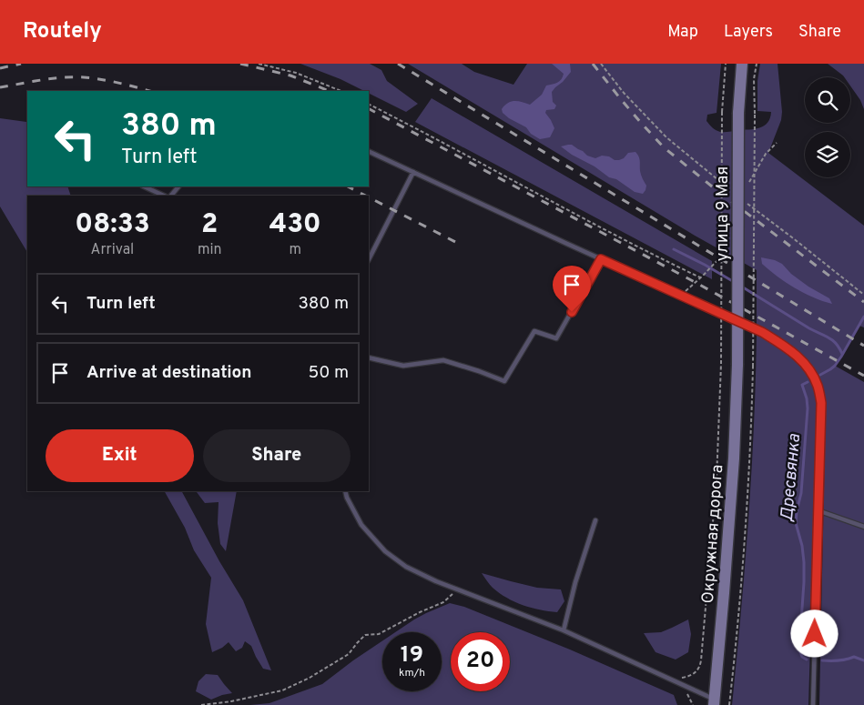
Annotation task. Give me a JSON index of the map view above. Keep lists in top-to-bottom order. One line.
{"streets":{"main road":["улица 9 Мая","Окружная дорога"]},"crossings":[["улица 9 Мая","Окружная дорога"]],"water":["Дресвянка"],"page":{"header":"Routely","nav":["Map","Layers","Share"],"turn":["380 m","Turn left"],"eta":["08:33","Arrival","2","min","430","m"],"list":[{"name":"Turn left","value":"380 m"},{"name":"Arrive at destination","value":"50 m"}],"buttons":["Exit","Share"],"speed":"19 km/h","limit":"20"}}
